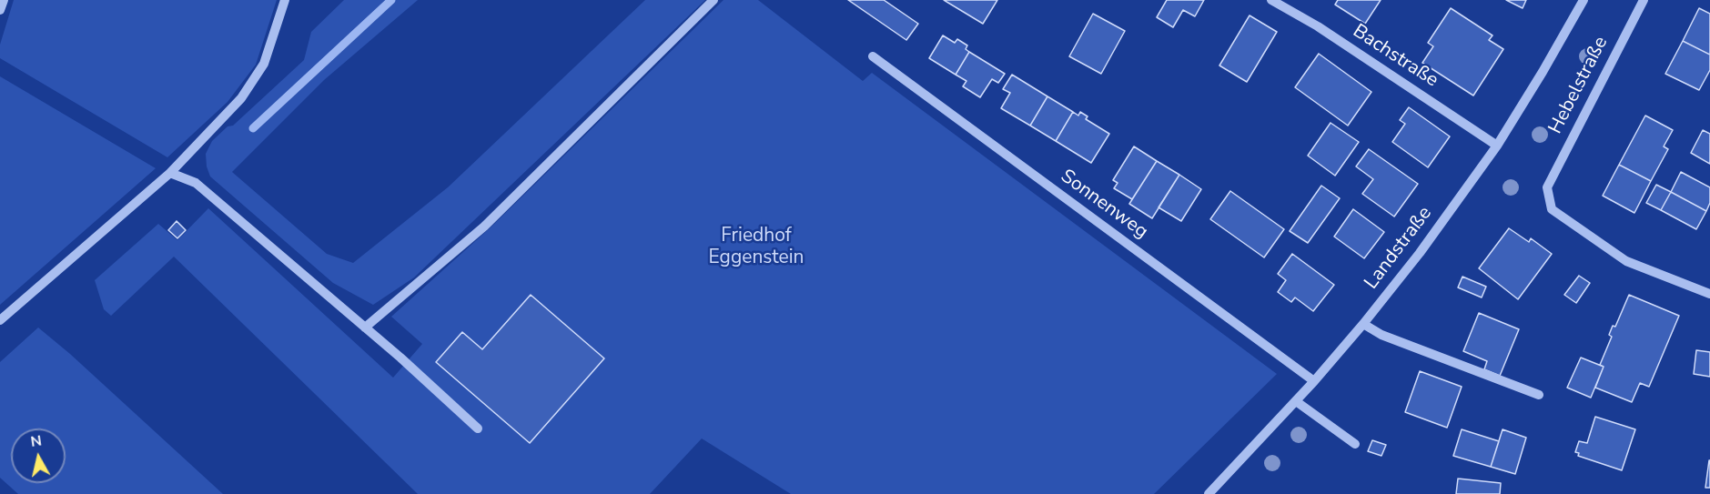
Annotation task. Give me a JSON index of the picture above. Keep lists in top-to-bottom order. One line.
{"streets":{"street":["Bachstraße","Hebelstraße","Sonnenweg","Landstraße"]},"crossings":[["Bachstraße","Landstraße"],["Sonnenweg","Landstraße"]],"parks":["Friedhof Eggenstein"],"north":"top"}
